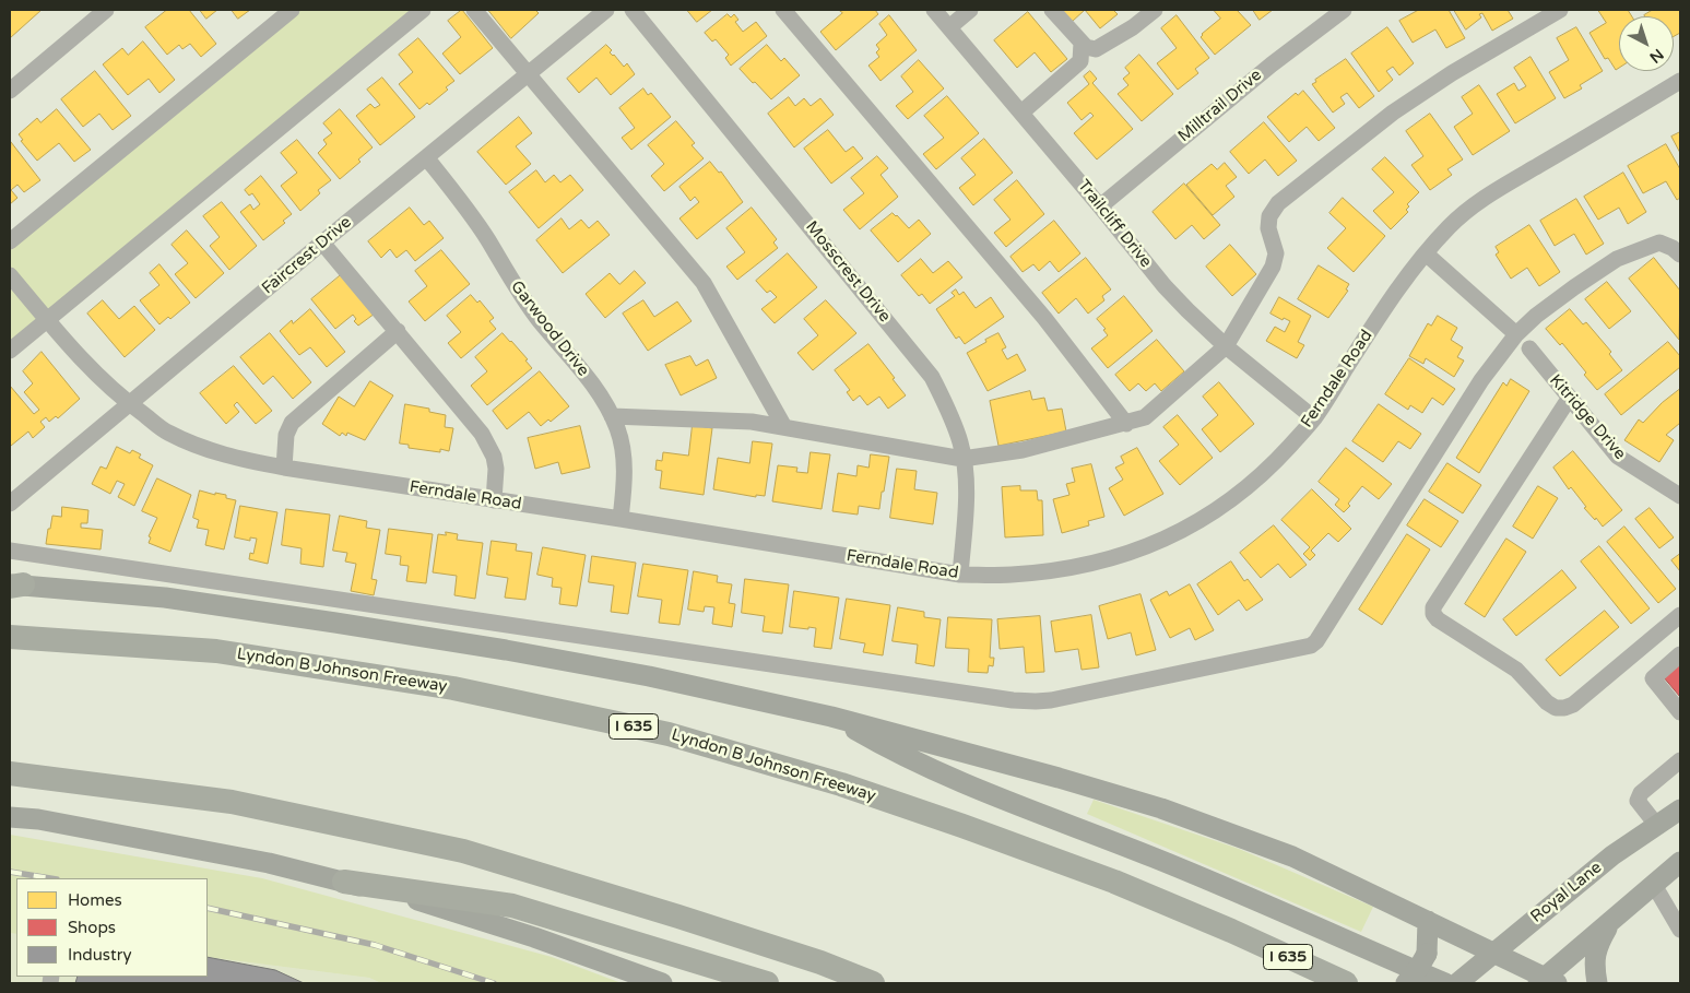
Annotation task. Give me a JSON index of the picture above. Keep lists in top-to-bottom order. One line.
{"streets":{"highway":["Lyndon B Johnson Freeway","I 635"],"main road":["Royal Lane"],"street":["Milltrail Drive","Trailcliff Drive","Faircrest Drive","Mosscrest Drive","Garwood Drive","Ferndale Road","Kitridge Drive"]},"crossings":[["Milltrail Drive","Trailcliff Drive"],["Trailcliff Drive","Ferndale Road"],["Faircrest Drive","Garwood Drive"],["Faircrest Drive","Ferndale Road"],["Mosscrest Drive","Ferndale Road"],["Garwood Drive","Ferndale Road"]],"legend":["Homes","Shops","Industry"],"north":"bottom right"}
